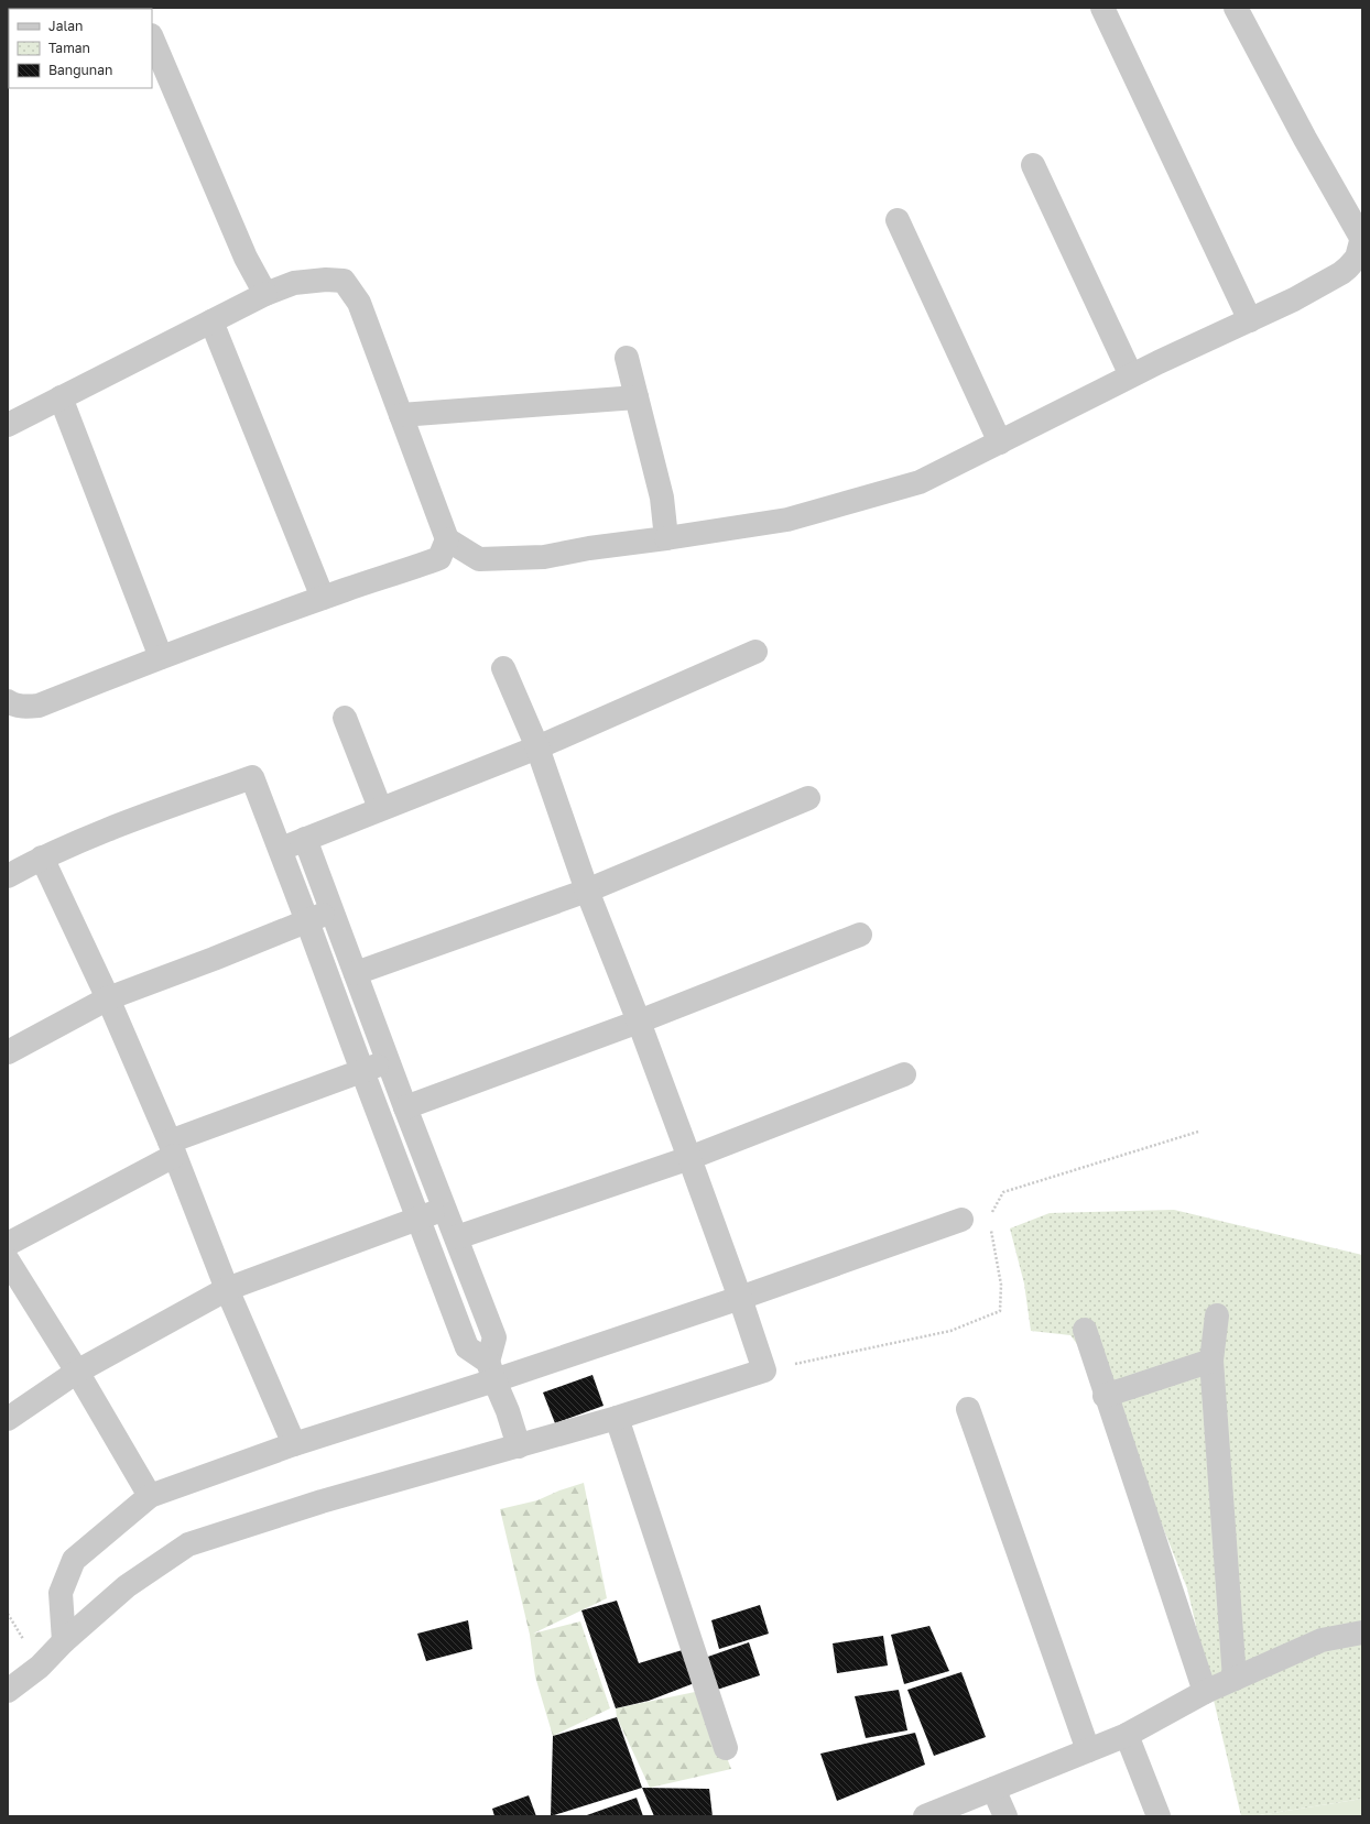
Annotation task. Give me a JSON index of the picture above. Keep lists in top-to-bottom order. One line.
{"legend":["Jalan","Taman","Bangunan"]}
